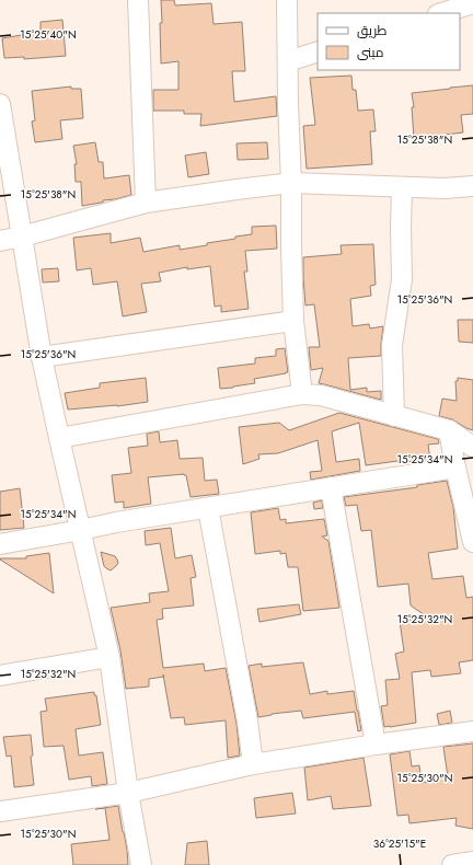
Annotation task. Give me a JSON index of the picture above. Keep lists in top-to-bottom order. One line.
{"legend":["طريق","مبنى"],"coordinates":["15°25'40\"N","15°25'38\"N","15°25'36\"N","15°25'34\"N","15°25'32\"N","15°25'30\"N","36°25'15\"E"]}
